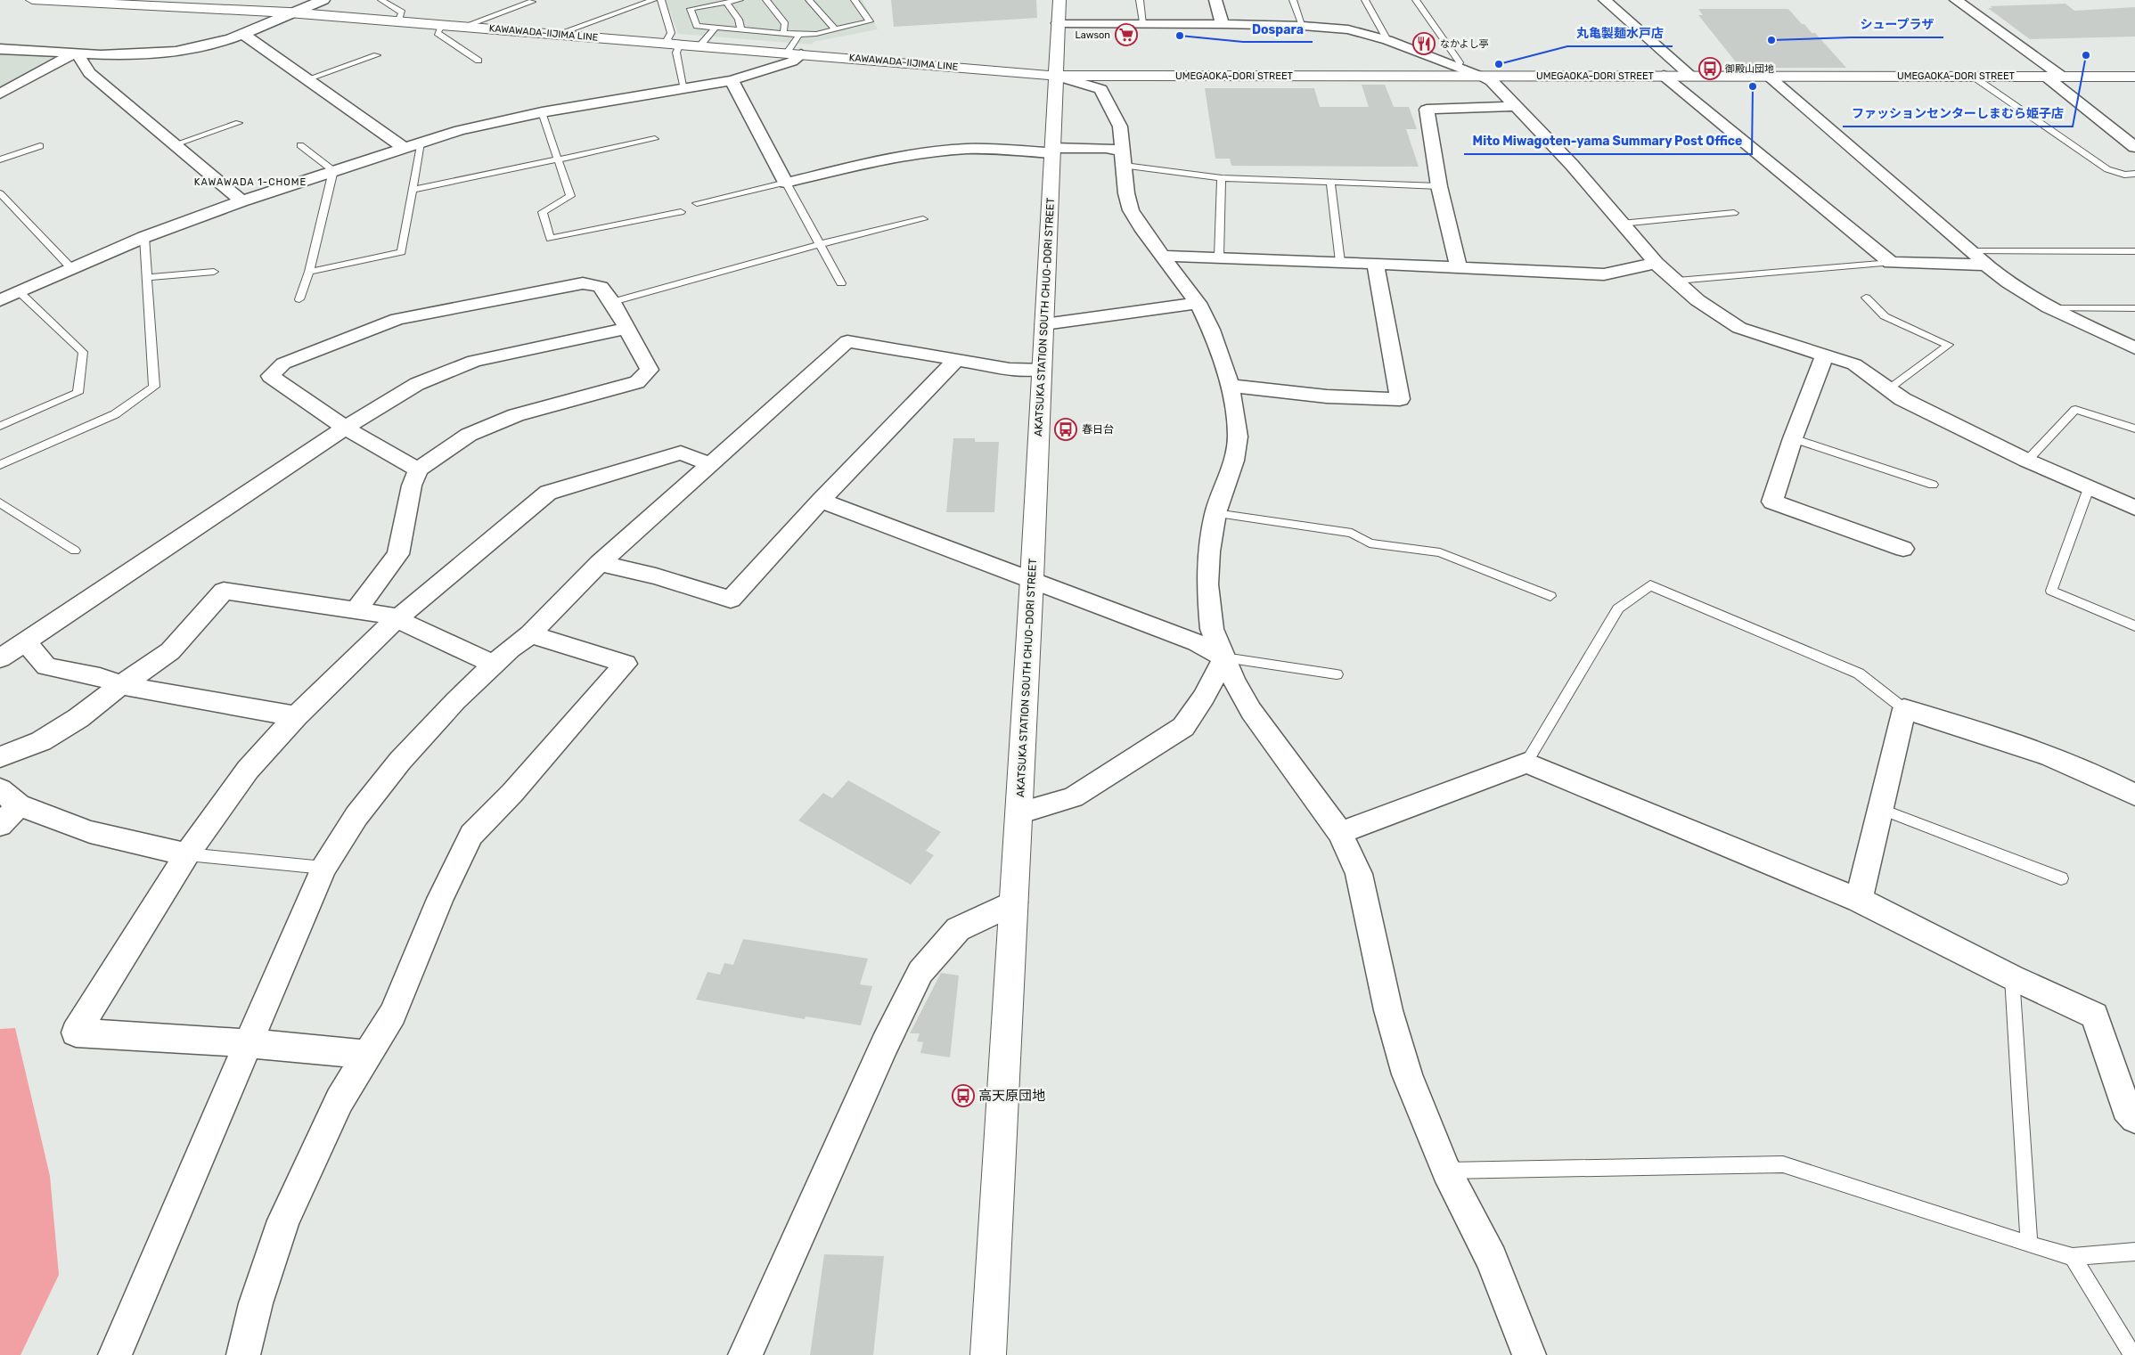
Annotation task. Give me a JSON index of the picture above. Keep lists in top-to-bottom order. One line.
{"streets":{"street":["KAWAWADA-IIJIMA LINE","UMEGAOKA-DORI STREET","AKATSUKA STATION SOUTH CHUO-DORI STREET"]},"crossings":[["KAWAWADA-IIJIMA LINE","UMEGAOKA-DORI STREET"],["KAWAWADA-IIJIMA LINE","AKATSUKA STATION SOUTH CHUO-DORI STREET"],["UMEGAOKA-DORI STREET","AKATSUKA STATION SOUTH CHUO-DORI STREET"]],"districts":["KAWAWADA 1-CHOME"],"places":{"supermarket":["Lawson"],"other":["Dospara","シュープラザ","ファッションセンターしまむら姫子店","丸亀製麺水戸店","Mito Miwagoten-yama Summary Post Office"],"restaurant":["なかよし亭"],"bus stop":["御殿山団地","春日台","高天原団地"]}}
